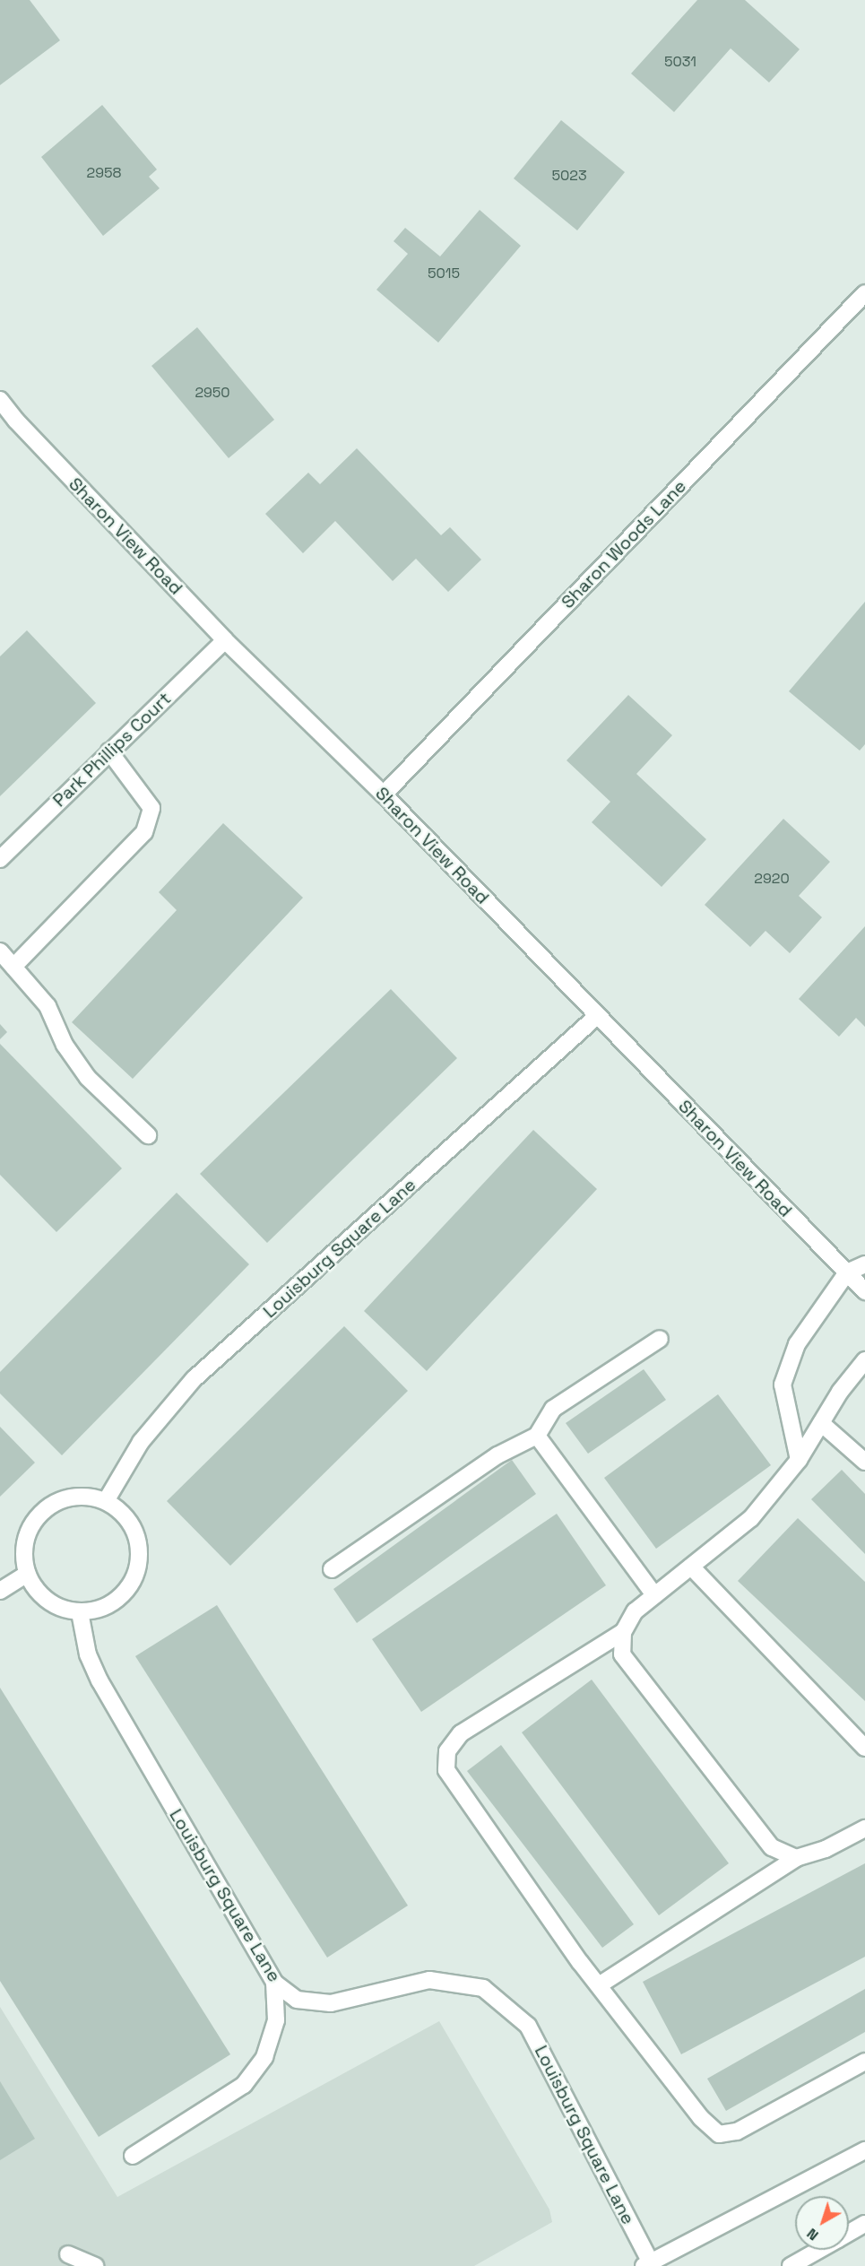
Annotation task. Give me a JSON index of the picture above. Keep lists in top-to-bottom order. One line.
{"streets":{"street":["Sharon View Road","Sharon Woods Lane","Park Phillips Court","Louisburg Square Lane"]},"crossings":[["Sharon View Road","Sharon Woods Lane"],["Sharon View Road","Park Phillips Court"],["Sharon View Road","Louisburg Square Lane"]],"house_numbers":["5031","2958","5023","5015","2950","2920"],"north":"bottom left"}
